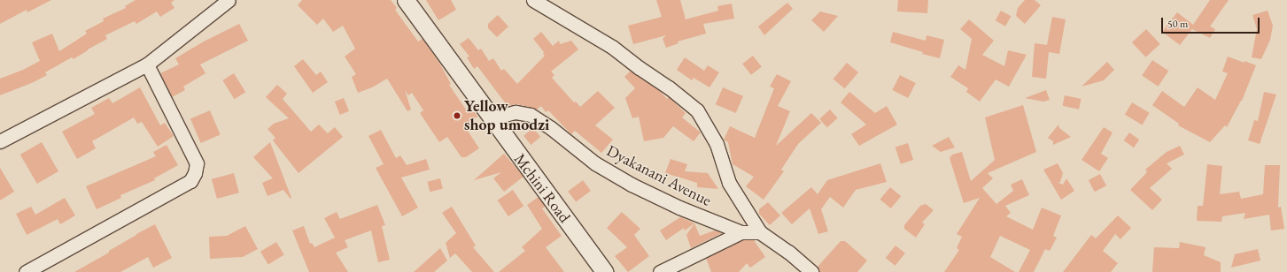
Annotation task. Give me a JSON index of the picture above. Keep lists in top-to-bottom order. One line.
{"streets":{"street":["Dyakanani Avenue","Mchini Road"]},"crossings":[["Dyakanani Avenue","Mchini Road"]],"places":["Yellow shop umodzi"],"scale_bar":"50 m"}
